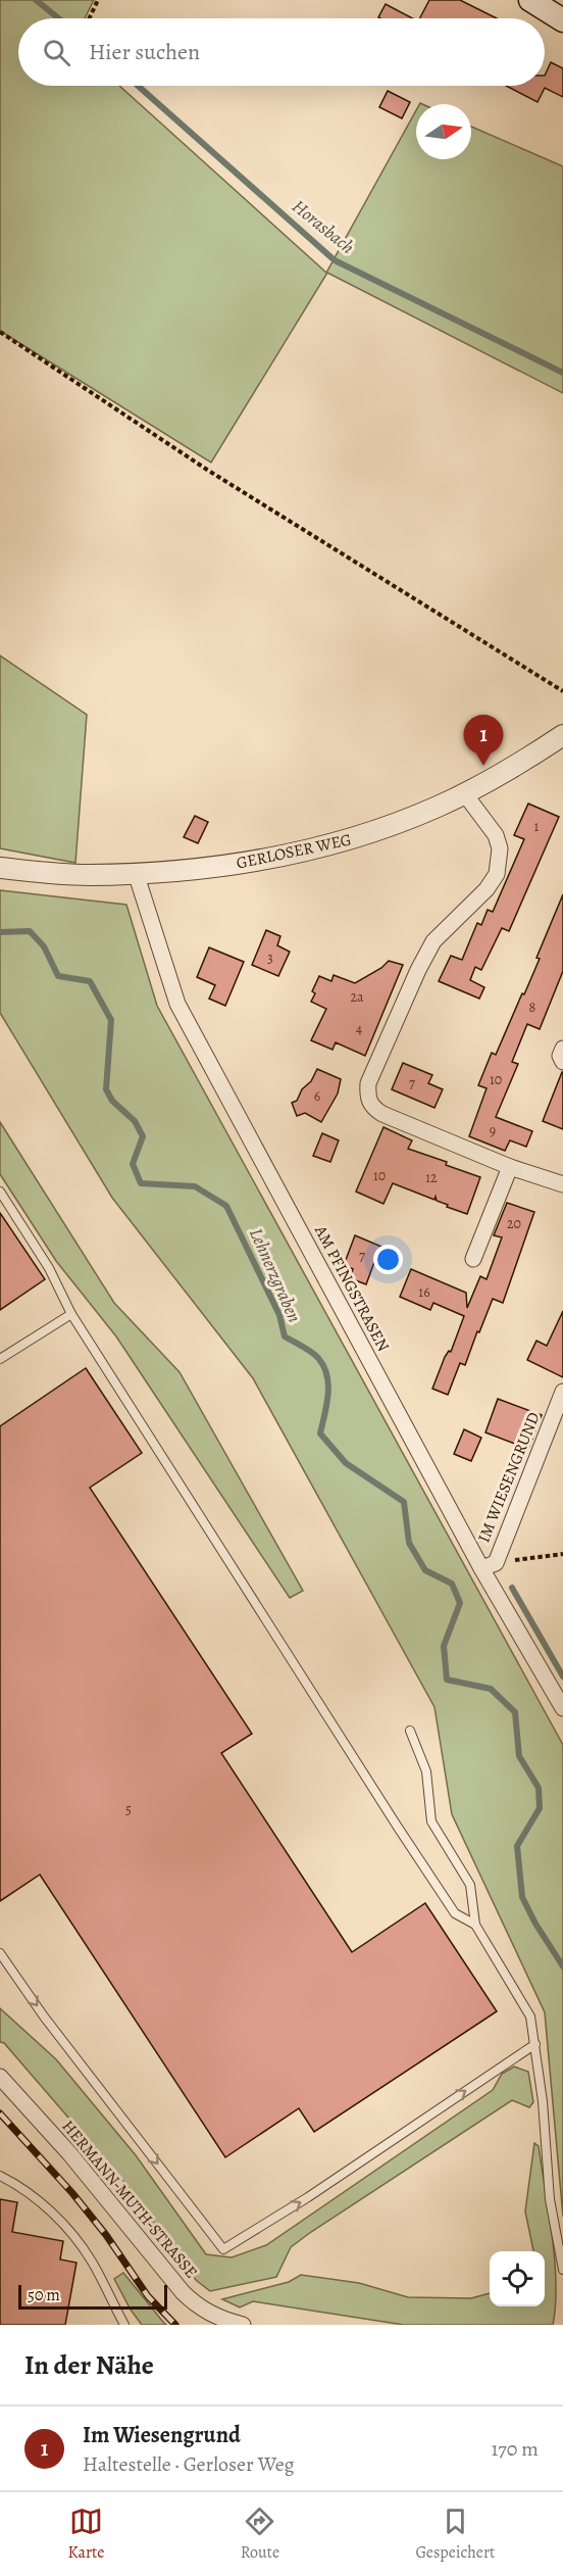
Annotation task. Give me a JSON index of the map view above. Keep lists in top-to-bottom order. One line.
{"streets":{"street":["GERLOSER WEG","AM PFINGSTRASEN","IM WIESENGRUND","HERMANN-MUTH-STRASSE"]},"crossings":[["GERLOSER WEG","AM PFINGSTRASEN"],["AM PFINGSTRASEN","IM WIESENGRUND"]],"water":["Horasbach","Lehnerzgraben"],"house_numbers":["1","3","2a","8","4","10","7","6","9","10","12","20","7","16","5"],"scale_bar":"50 m","north":"right","page":{"search":"Hier suchen","pins":"1","scale":"50 m","heading":"In der Nähe","list":[{"mark":"1","name":"Im Wiesengrund","note":"Haltestelle · Gerloser Weg","value":"170 m"}],"nav":["Karte","Route","Gespeichert"]}}
